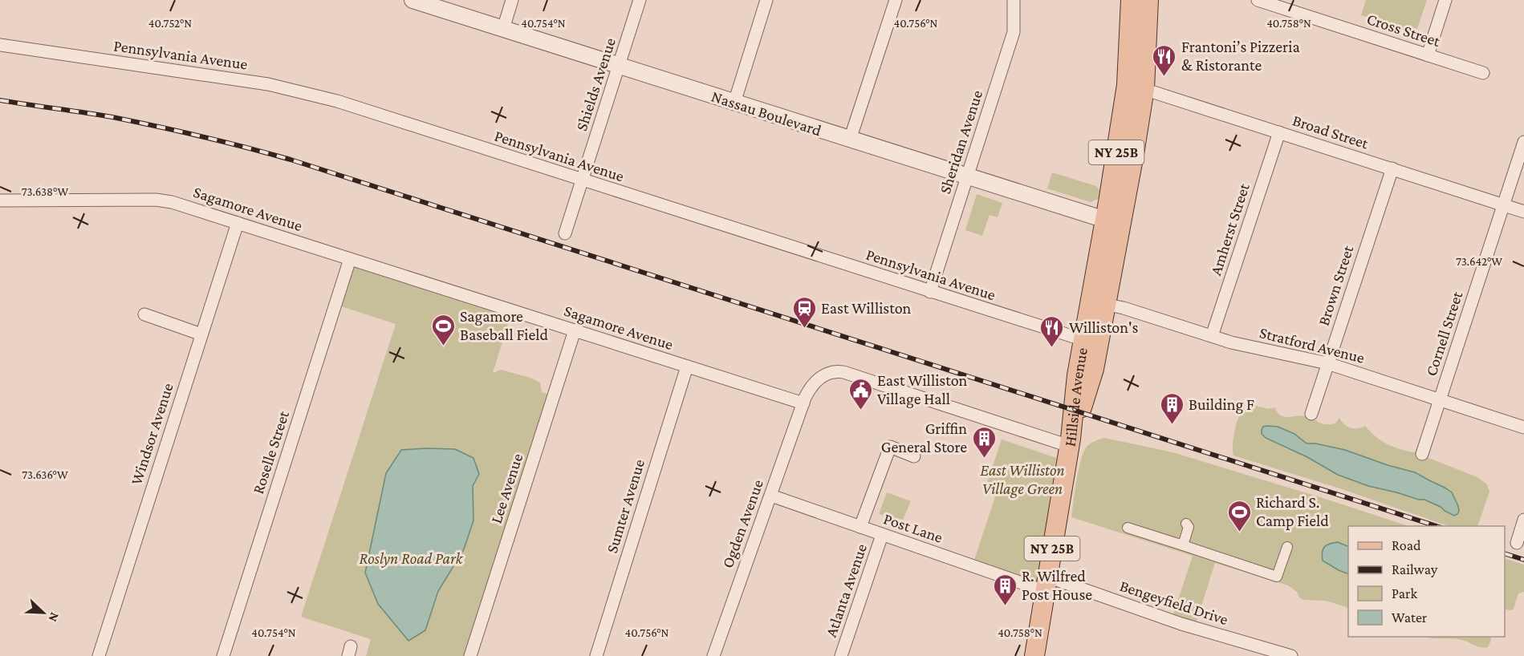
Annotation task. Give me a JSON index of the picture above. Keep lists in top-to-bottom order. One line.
{"streets":{"main road":["NY 25B","Hillside Avenue"],"street":["Cross Street","Pennsylvania Avenue","Shields Avenue","Nassau Boulevard","Broad Street","Sheridan Avenue","Sagamore Avenue","Amherst Street","Brown Street","Cornell Street","Stratford Avenue","Windsor Avenue","Roselle Street","Lee Avenue","Sumter Avenue","Ogden Avenue","Post Lane","Atlanta Avenue","Bengeyfield Drive"]},"crossings":[["Pennsylvania Avenue","Shields Avenue"],["Pennsylvania Avenue","Sheridan Avenue"],["Pennsylvania Avenue","Hillside Avenue"],["Shields Avenue","Nassau Boulevard"],["Nassau Boulevard","Sheridan Avenue"],["Nassau Boulevard","Hillside Avenue"],["Broad Street","Amherst Street"],["Broad Street","Brown Street"],["Broad Street","Cornell Street"],["Broad Street","Hillside Avenue"],["NY 25B","Hillside Avenue"],["NY 25B","Post Lane"],["NY 25B","Bengeyfield Drive"],["Sagamore Avenue","Windsor Avenue"],["Sagamore Avenue","Roselle Street"],["Sagamore Avenue","Lee Avenue"],["Sagamore Avenue","Sumter Avenue"],["Sagamore Avenue","Ogden Avenue"],["Amherst Street","Stratford Avenue"],["Brown Street","Stratford Avenue"],["Cornell Street","Stratford Avenue"],["Stratford Avenue","Hillside Avenue"],["Ogden Avenue","Post Lane"],["Post Lane","Atlanta Avenue"],["Post Lane","Bengeyfield Drive"]],"parks":["East Williston Village Green","Roslyn Road Park"],"places":{"restaurant":["Frantoni’s Pizzeria & Ristorante","Williston's"],"station":["East Williston"],"sports":["Sagamore Baseball Field","Richard S. Camp Field"],"public building":["East Williston Village Hall"],"building":["Building F","Griffin General Store","R. Wilfred Post House"]},"legend":["Road","Railway","Park","Water"],"north":"bottom right","coordinates":["40.752°N","40.754°N","40.756°N","40.758°N","73.638°W","73.642°W","73.636°W"]}
